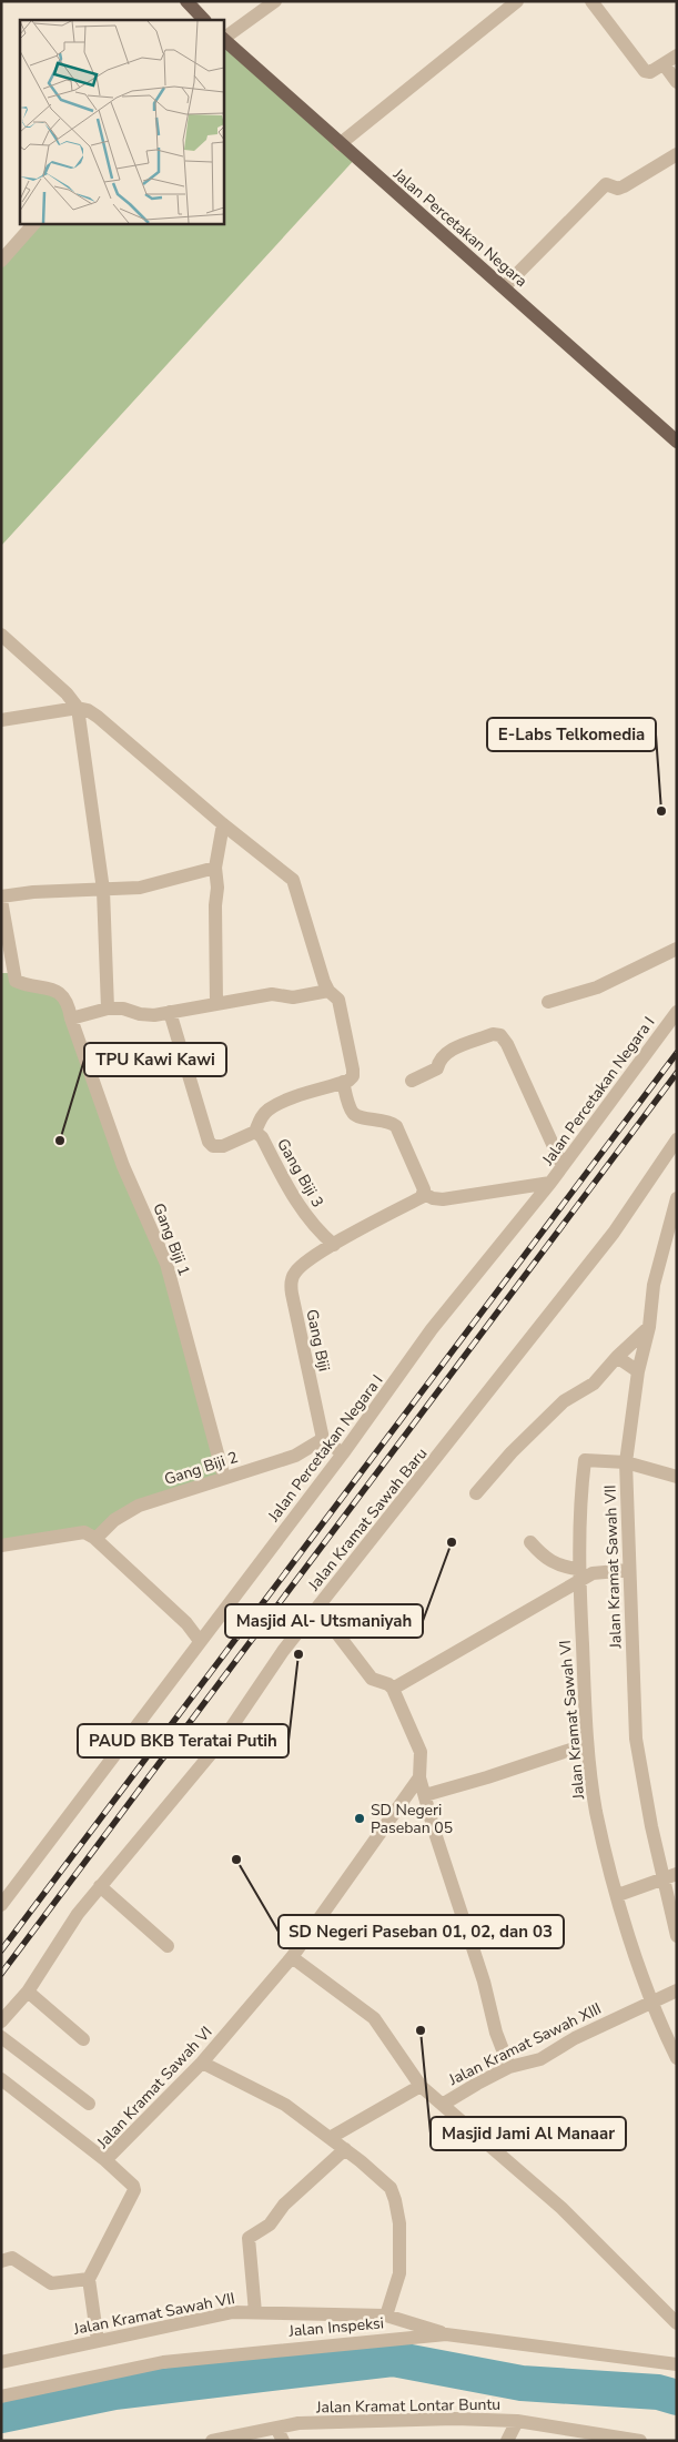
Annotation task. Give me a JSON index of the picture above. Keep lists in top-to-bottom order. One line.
{"streets":{"main road":["Jalan Percetakan Negara"],"street":["Jalan Percetakan Negara I","Gang Biji 3","Gang Biji 1","Gang Biji","Gang Biji 2","Jalan Kramat Sawah Baru","Jalan Kramat Sawah VII","Jalan Kramat Sawah VI","Jalan Kramat Sawah XIII","Jalan Inspeksi","Jalan Kramat Lontar Buntu"]},"crossings":[["Gang Biji 3","Gang Biji"],["Gang Biji 1","Gang Biji 2"],["Gang Biji","Gang Biji 2"],["Jalan Kramat Sawah VII","Jalan Kramat Sawah VI"],["Jalan Kramat Sawah VII","Jalan Inspeksi"],["Jalan Kramat Sawah VI","Jalan Kramat Sawah XIII"]],"places":["E-Labs Telkomedia","TPU Kawi Kawi","Masjid Al- Utsmaniyah","PAUD BKB Teratai Putih","SD Negeri Paseban 05","SD Negeri Paseban 01, 02, dan 03","Masjid Jami Al Manaar"]}
